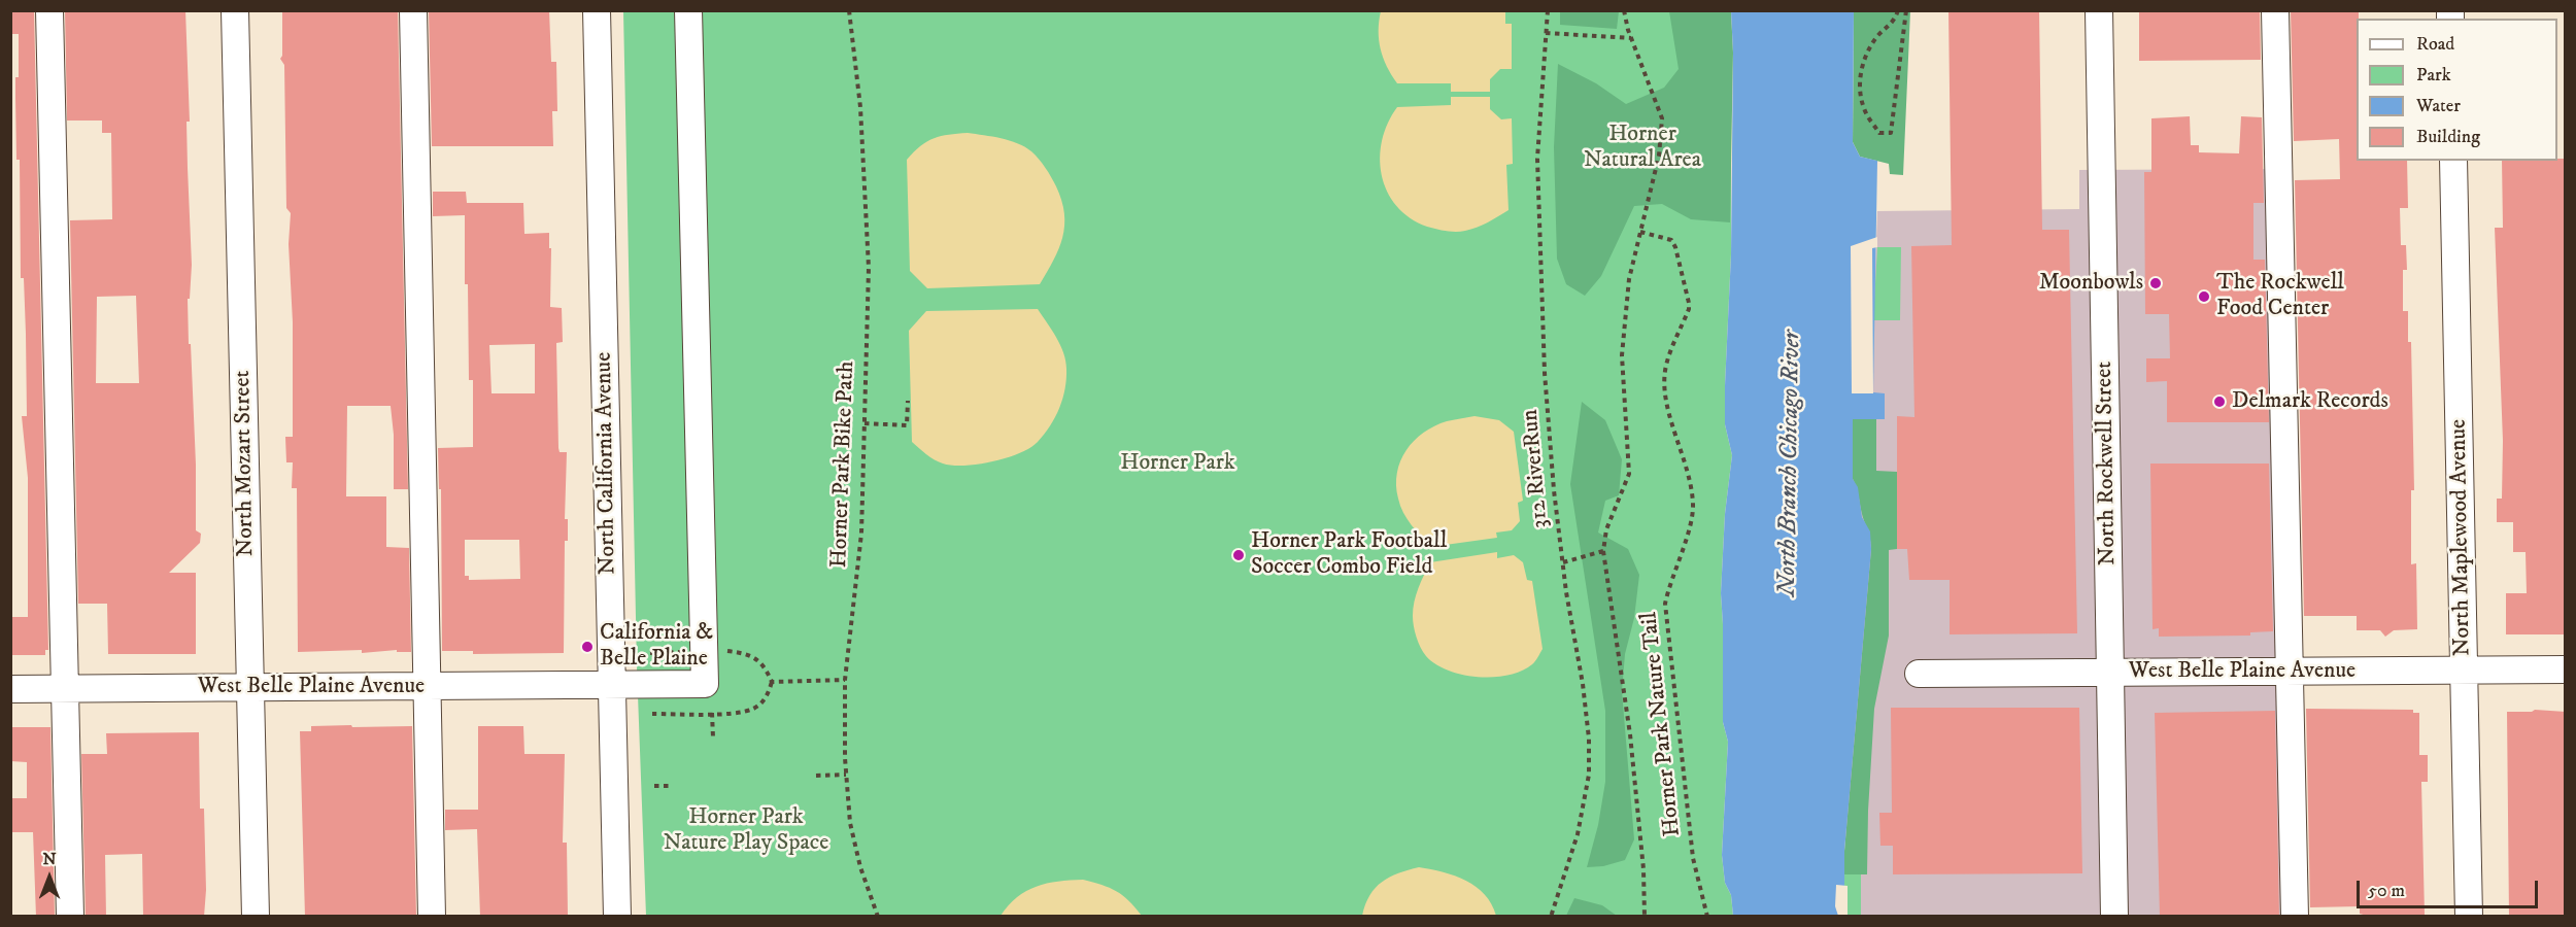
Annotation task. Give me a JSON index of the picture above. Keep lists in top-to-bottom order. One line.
{"streets":{"street":["North Mozart Street","North California Avenue","North Rockwell Street","North Maplewood Avenue","West Belle Plaine Avenue"],"path":["Horner Park Bike Path","312 RiverRun","Horner Park Nature Tail"]},"crossings":[["North Mozart Street","West Belle Plaine Avenue"],["North California Avenue","West Belle Plaine Avenue"],["North Rockwell Street","West Belle Plaine Avenue"],["North Maplewood Avenue","West Belle Plaine Avenue"]],"water":["North Branch Chicago River"],"parks":["Horner Natural Area","Horner Park","Horner Park Nature Play Space"],"places":["Moonbowls","The Rockwell Food Center","Delmark Records","Horner Park Football Soccer Combo Field","California & Belle Plaine"],"legend":["Road","Park","Water","Building"],"scale_bar":"50 m","north":"top"}
